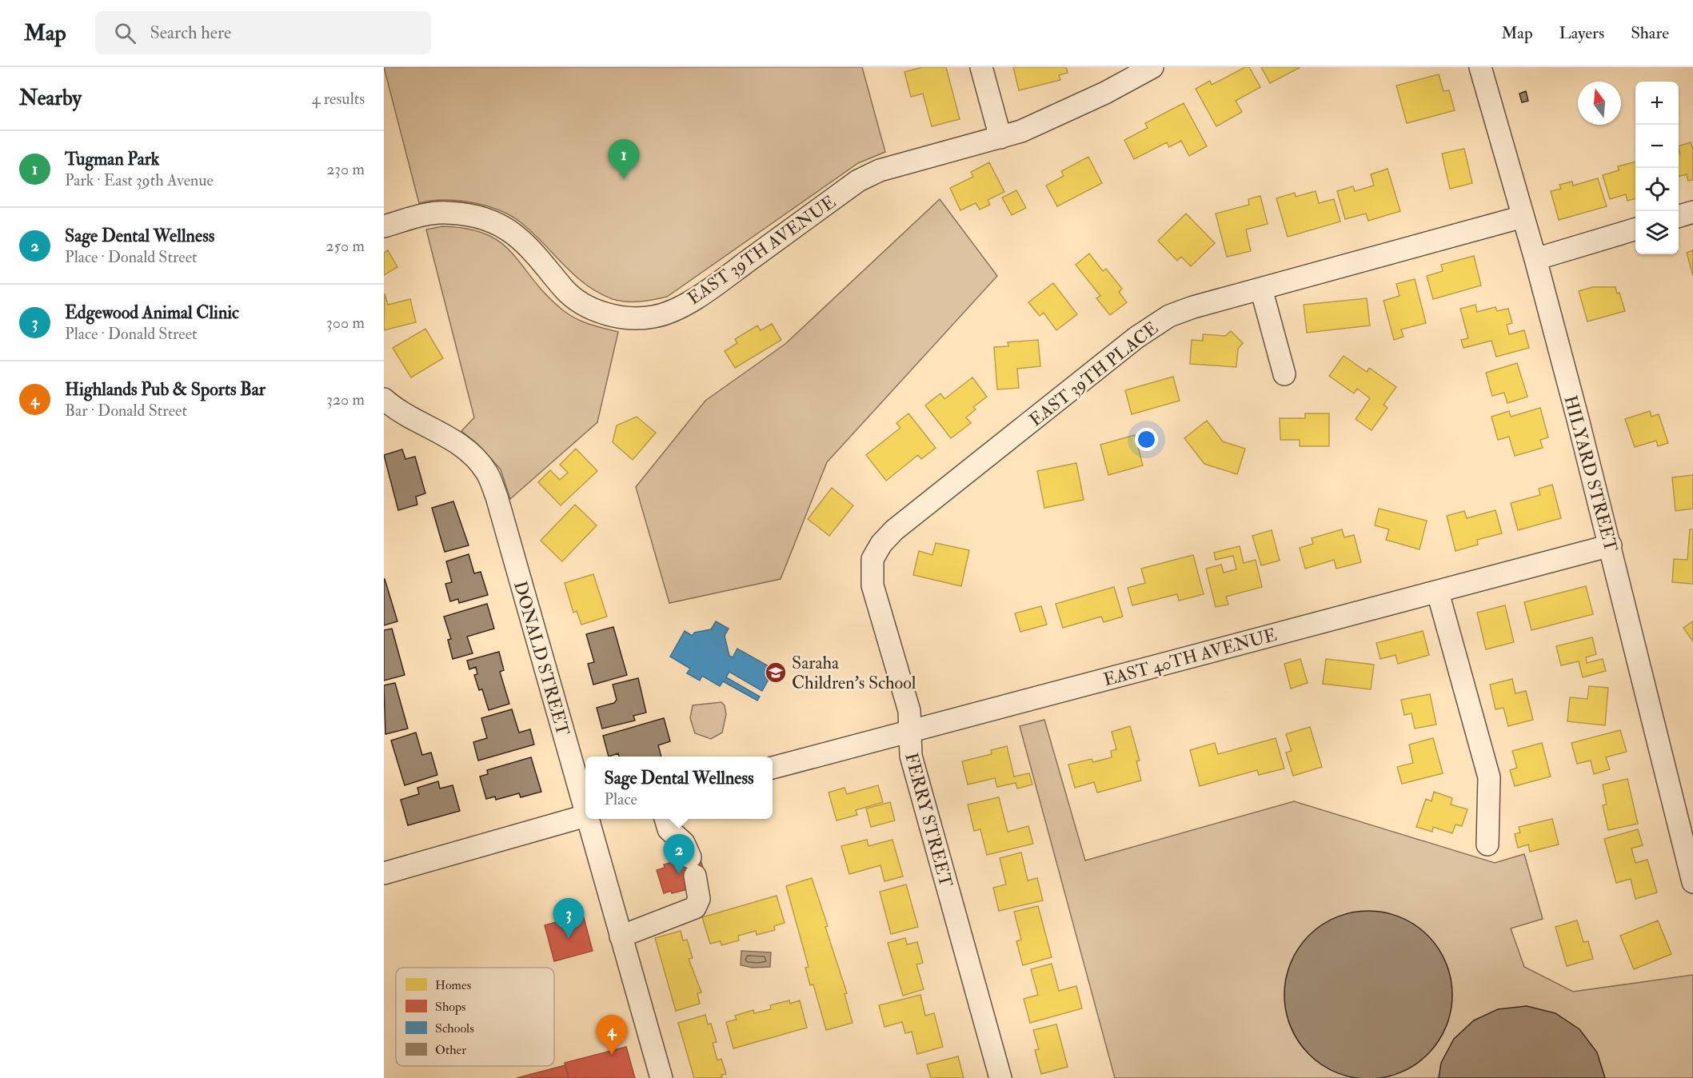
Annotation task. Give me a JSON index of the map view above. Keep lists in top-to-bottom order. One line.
{"streets":{"street":["EAST 39TH AVENUE","EAST 39TH PLACE","HILYARD STREET","EAST 40TH AVENUE","DONALD STREET","FERRY STREET"]},"crossings":[["EAST 39TH PLACE","HILYARD STREET"],["EAST 39TH PLACE","FERRY STREET"],["HILYARD STREET","EAST 40TH AVENUE"],["EAST 40TH AVENUE","FERRY STREET"]],"places":{"school or university":["Saraha Children's School"]},"legend":["Homes","Shops","Schools","Other"],"north":"top","page":{"header":"Map","search":"Search here","nav":["Map","Layers","Share"],"heading":["Nearby","4 results"],"map_buttons":["+","−"],"list":[{"mark":"1","name":"Tugman Park","note":"Park · East 39th Avenue","value":"230 m"},{"mark":"2","name":"Sage Dental Wellness","note":"Place · Donald Street","value":"250 m"},{"mark":"3","name":"Edgewood Animal Clinic","note":"Place · Donald Street","value":"300 m"},{"mark":"4","name":"Highlands Pub & Sports Bar","note":"Bar · Donald Street","value":"320 m"}],"pins":["1","2","3","4"],"popup":["Sage Dental Wellness","Place"]}}
